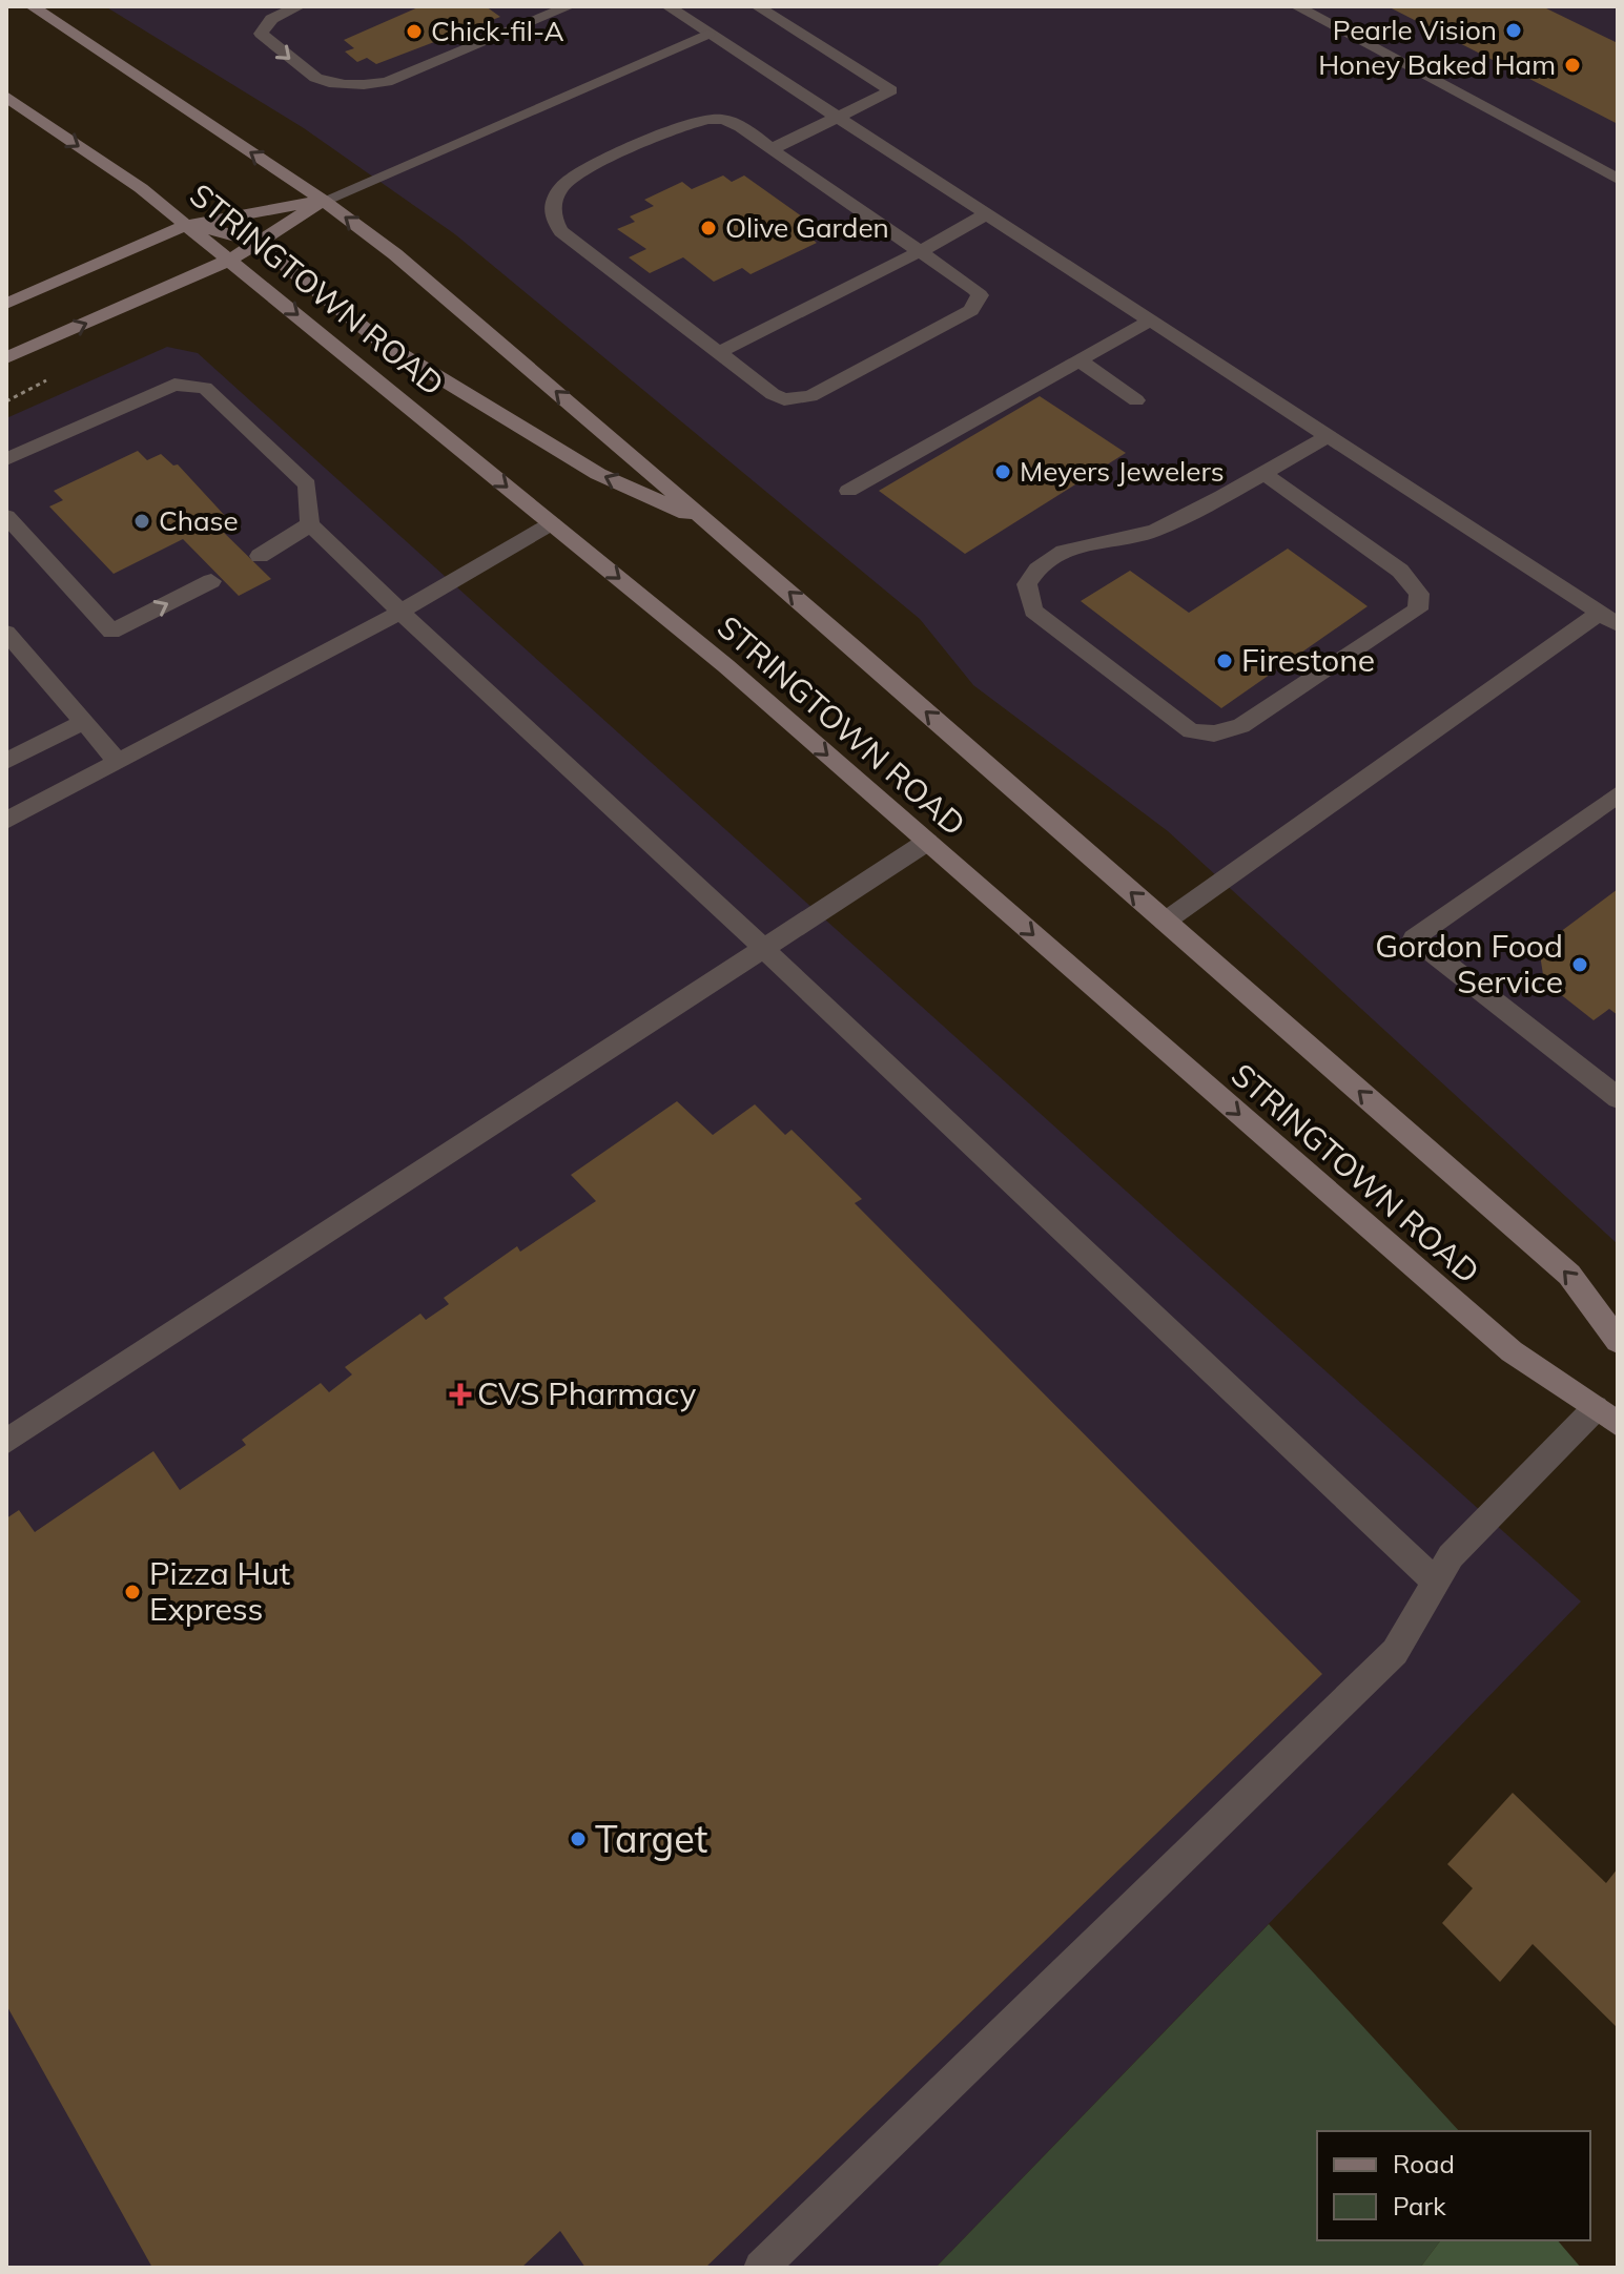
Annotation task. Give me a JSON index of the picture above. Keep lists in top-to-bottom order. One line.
{"streets":{"main road":["STRINGTOWN ROAD"]},"places":{"other":["Pearle Vision","Chick-fil-A","Honey Baked Ham","Olive Garden","Meyers Jewelers","Chase","Firestone","Gordon Food Service","Pizza Hut Express","Target"],"health":["CVS Pharmacy"]},"legend":["Road","Park"]}
